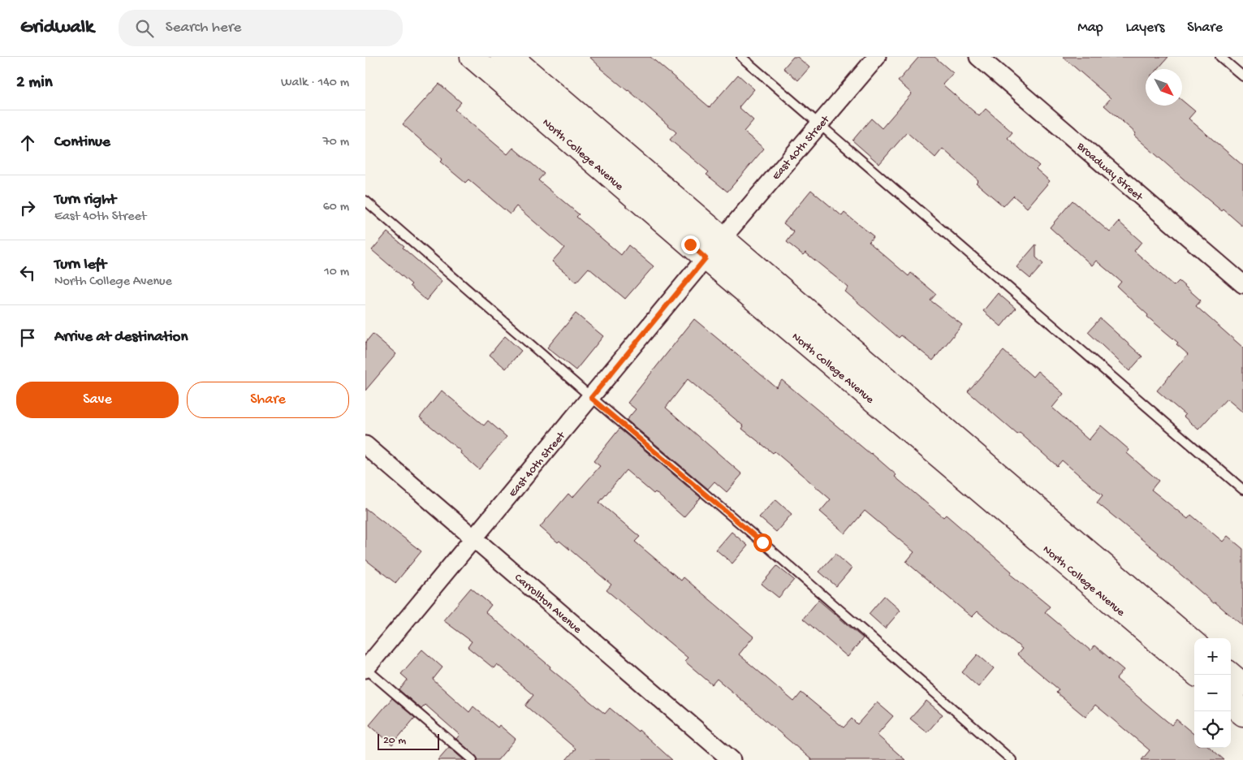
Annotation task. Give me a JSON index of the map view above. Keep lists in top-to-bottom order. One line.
{"streets":{"main road":["North College Avenue"],"street":["East 40th Street","Broadway Street","Carrollton Avenue"]},"crossings":[["East 40th Street","North College Avenue"],["East 40th Street","Carrollton Avenue"]],"scale_bar":"20 m","north":"bottom right","page":{"header":"Gridwalk","search":"Search here","nav":["Map","Layers","Share"],"heading":["2 min","Walk · 140 m"],"list":[["Continue","70 m"],["Turn right","East 40th Street","60 m"],["Turn left","North College Avenue","10 m"],"Arrive at destination"],"buttons":["Save","Share"],"map_buttons":["+","−"],"scale":"20 m"}}
